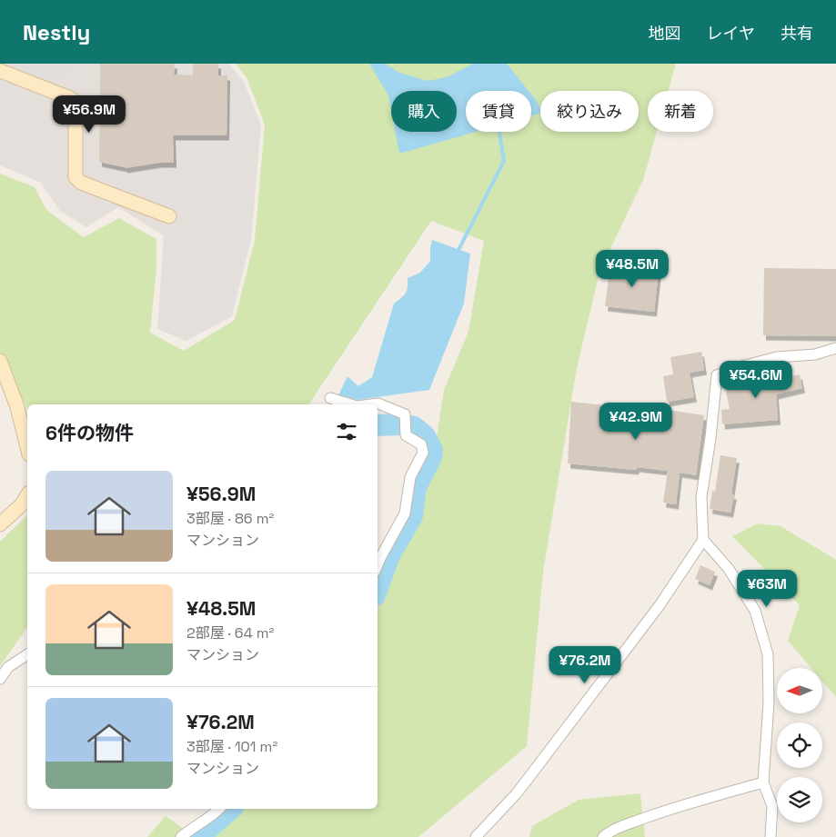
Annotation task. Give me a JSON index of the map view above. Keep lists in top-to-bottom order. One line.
{"north":"left","page":{"header":"Nestly","nav":["地図","レイヤ","共有"],"chip":["購入","賃貸","絞り込み","新着"],"price":["¥56.9M","¥48.5M","¥54.6M","¥42.9M","¥63M","¥76.2M"],"heading":"6件の物件","list":[{"name":"¥56.9M","note":"3部屋 · 86 m² · マンション"},{"name":"¥48.5M","note":"2部屋 · 64 m² · マンション"},{"name":"¥76.2M","note":"3部屋 · 101 m² · マンション"}]}}
